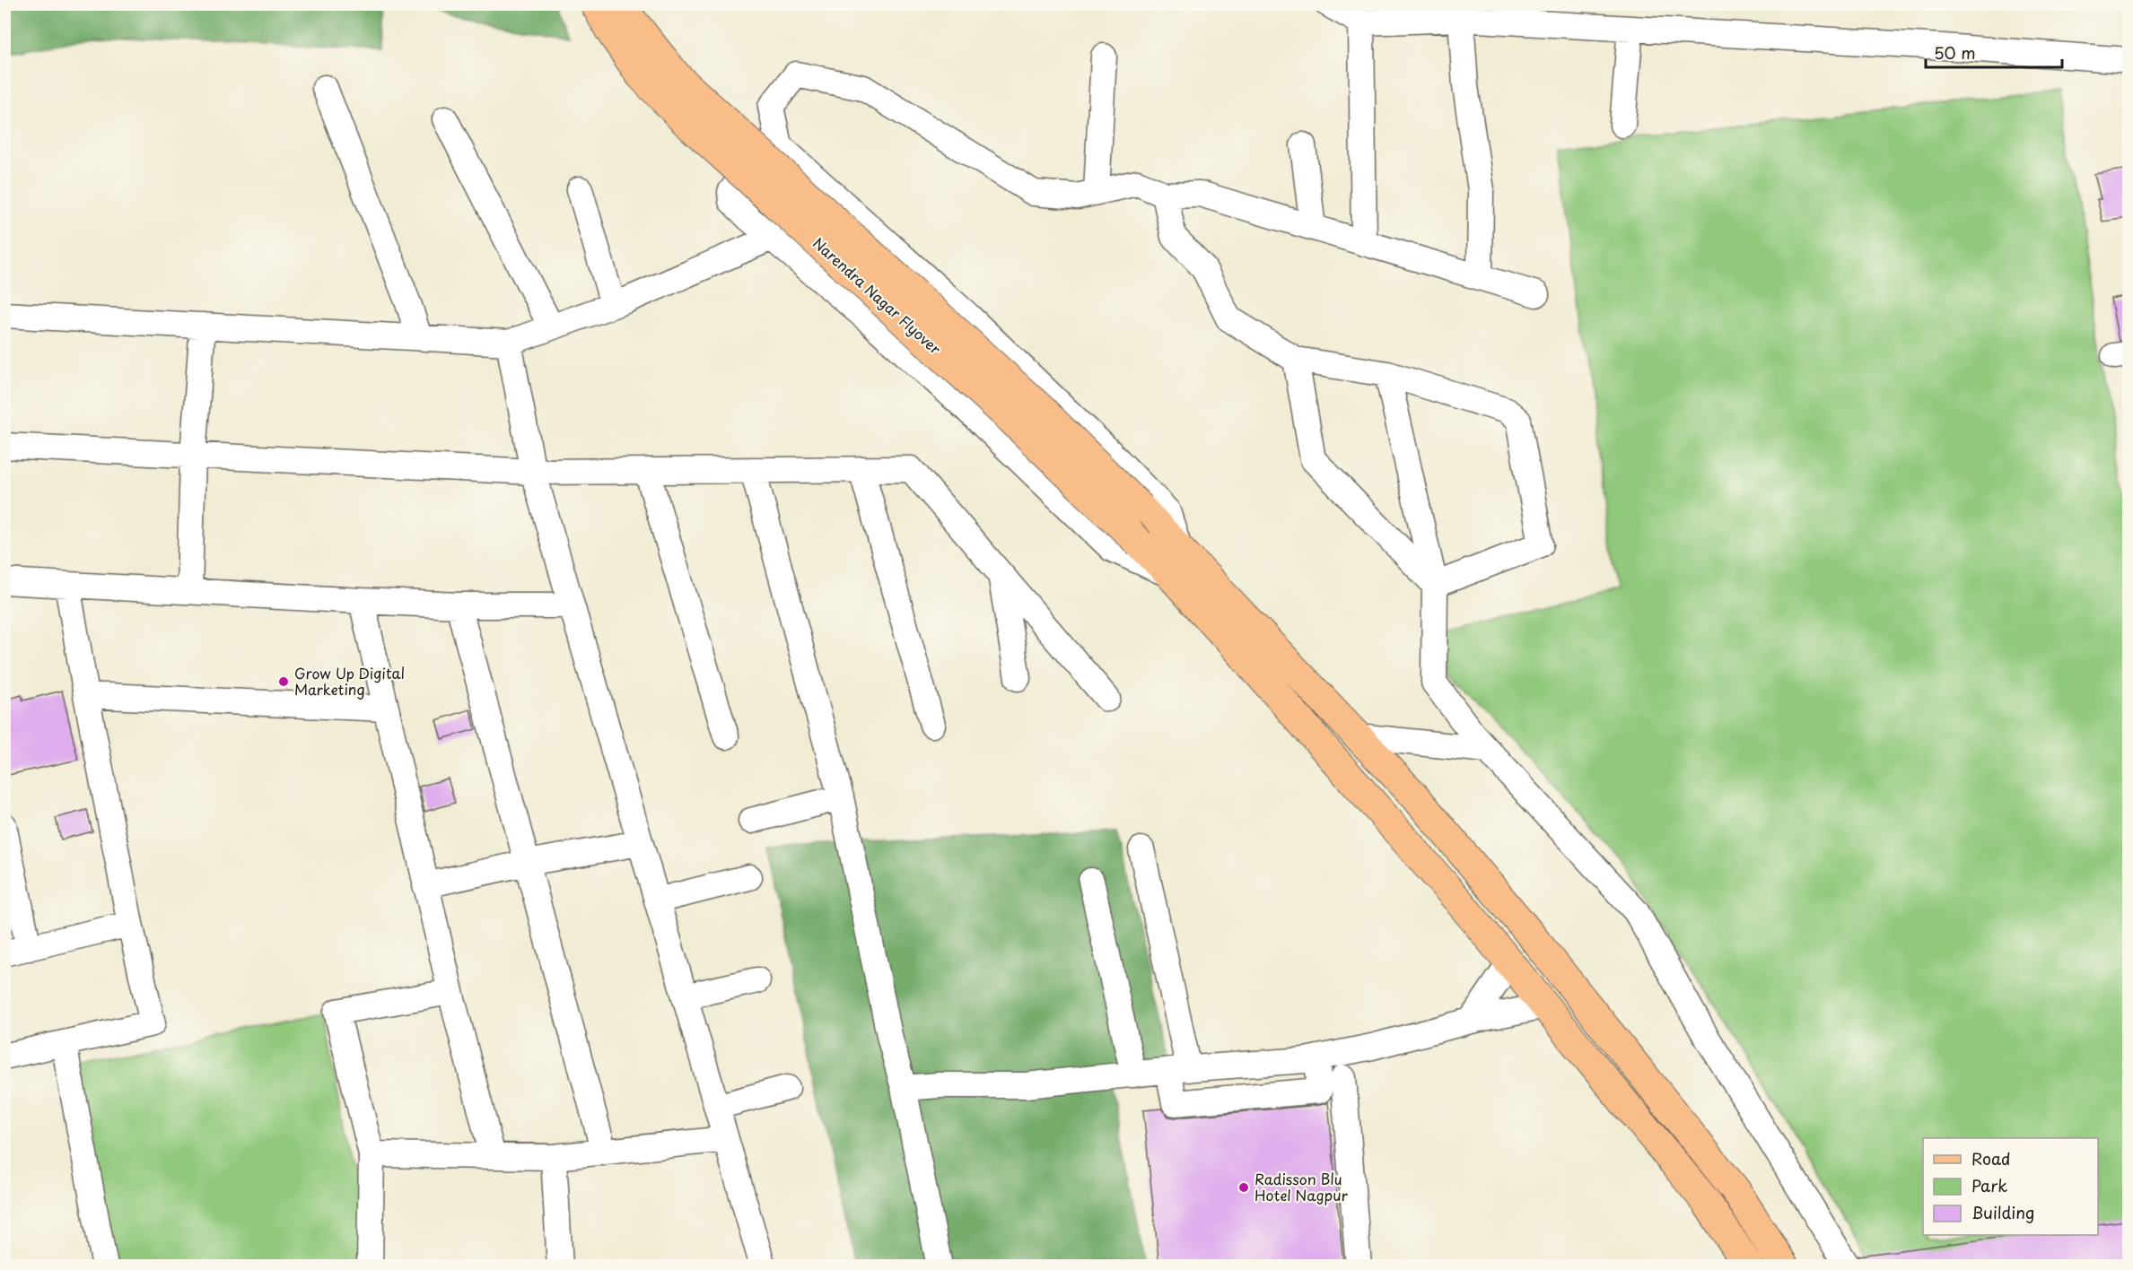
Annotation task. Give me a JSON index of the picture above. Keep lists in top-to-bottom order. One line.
{"streets":{"main road":["Narendra Nagar Flyover"]},"places":["Grow Up Digital Marketing","Radisson Blu Hotel Nagpur"],"legend":["Road","Park","Building"],"scale_bar":"50 m"}
